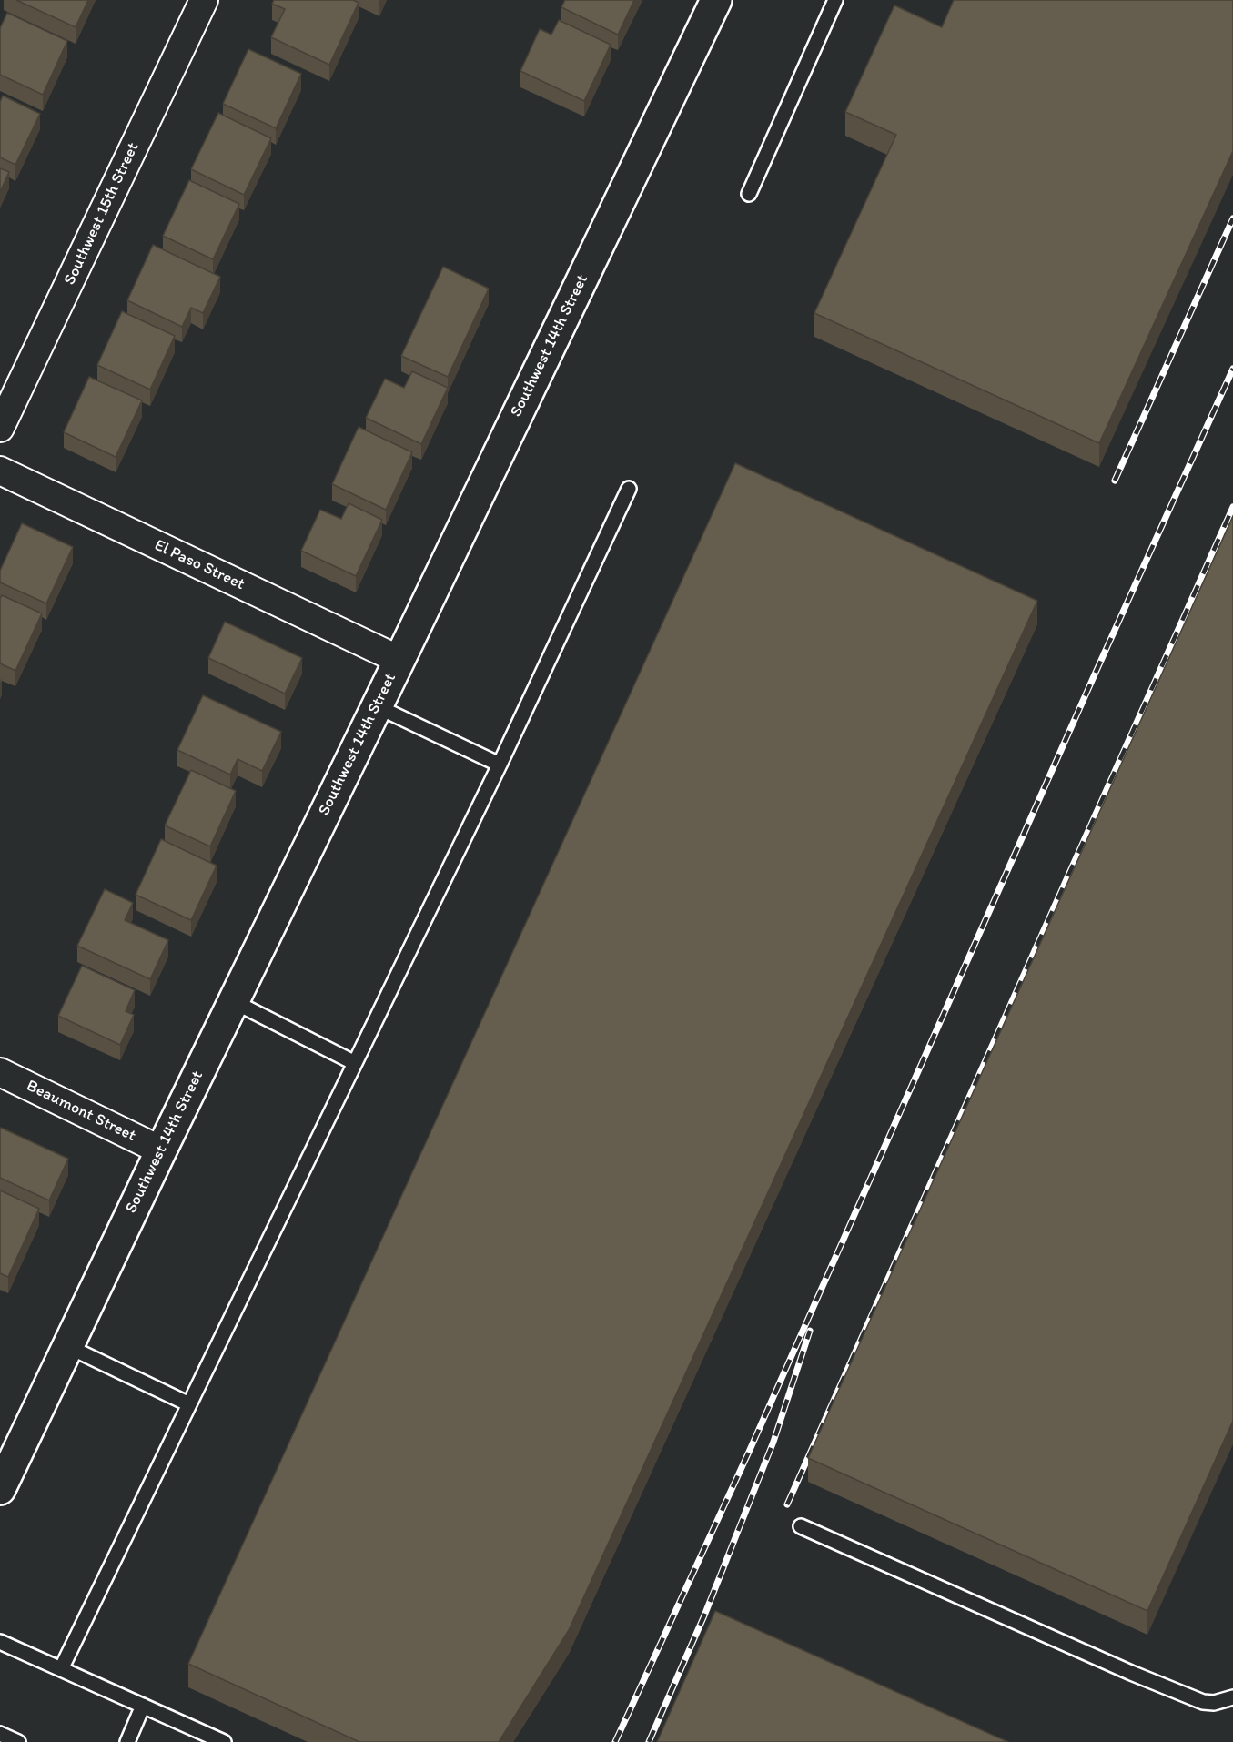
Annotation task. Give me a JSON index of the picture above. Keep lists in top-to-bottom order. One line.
{"streets":{"street":["Southwest 15th Street","Southwest 14th Street","El Paso Street","Beaumont Street"]},"crossings":[["Southwest 14th Street","El Paso Street"],["Southwest 14th Street","Beaumont Street"]]}
